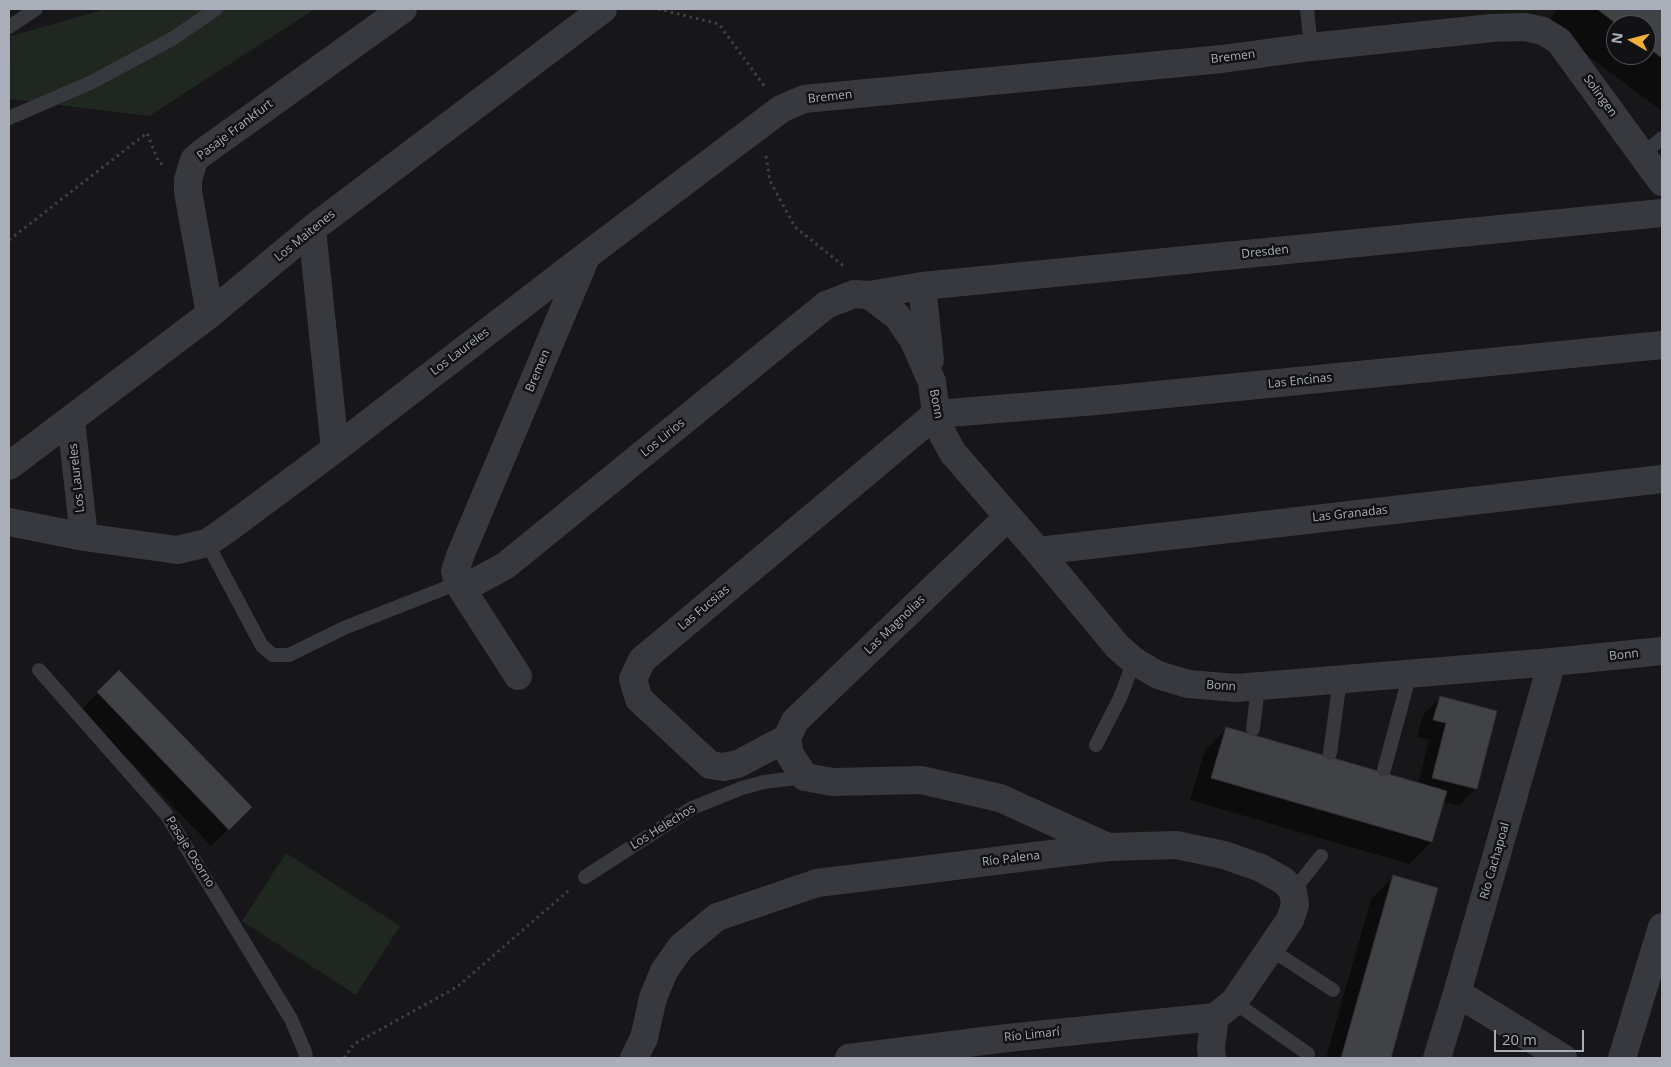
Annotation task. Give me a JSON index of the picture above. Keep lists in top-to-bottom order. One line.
{"streets":{"street":["Bremen","Solingen","Pasaje Frankfurt","Los Maitenes","Dresden","Los Laureles","Las Encinas","Bonn","Los Lirios","Las Granadas","Las Fucsias","Las Magnolias","Río Palena","Río Cachapoal","Río Limarí"],"lane":["Los Helechos","Pasaje Osorno"]},"crossings":[["Bremen","Solingen"],["Bremen","Los Laureles"],["Bremen","Los Lirios"],["Pasaje Frankfurt","Los Maitenes"],["Los Maitenes","Los Laureles"],["Dresden","Bonn"],["Dresden","Los Lirios"],["Las Encinas","Bonn"],["Las Encinas","Las Fucsias"],["Bonn","Los Lirios"],["Bonn","Las Granadas"],["Bonn","Las Fucsias"],["Bonn","Las Magnolias"],["Bonn","Río Cachapoal"],["Las Fucsias","Las Magnolias"]],"scale_bar":"20 m","north":"left"}
